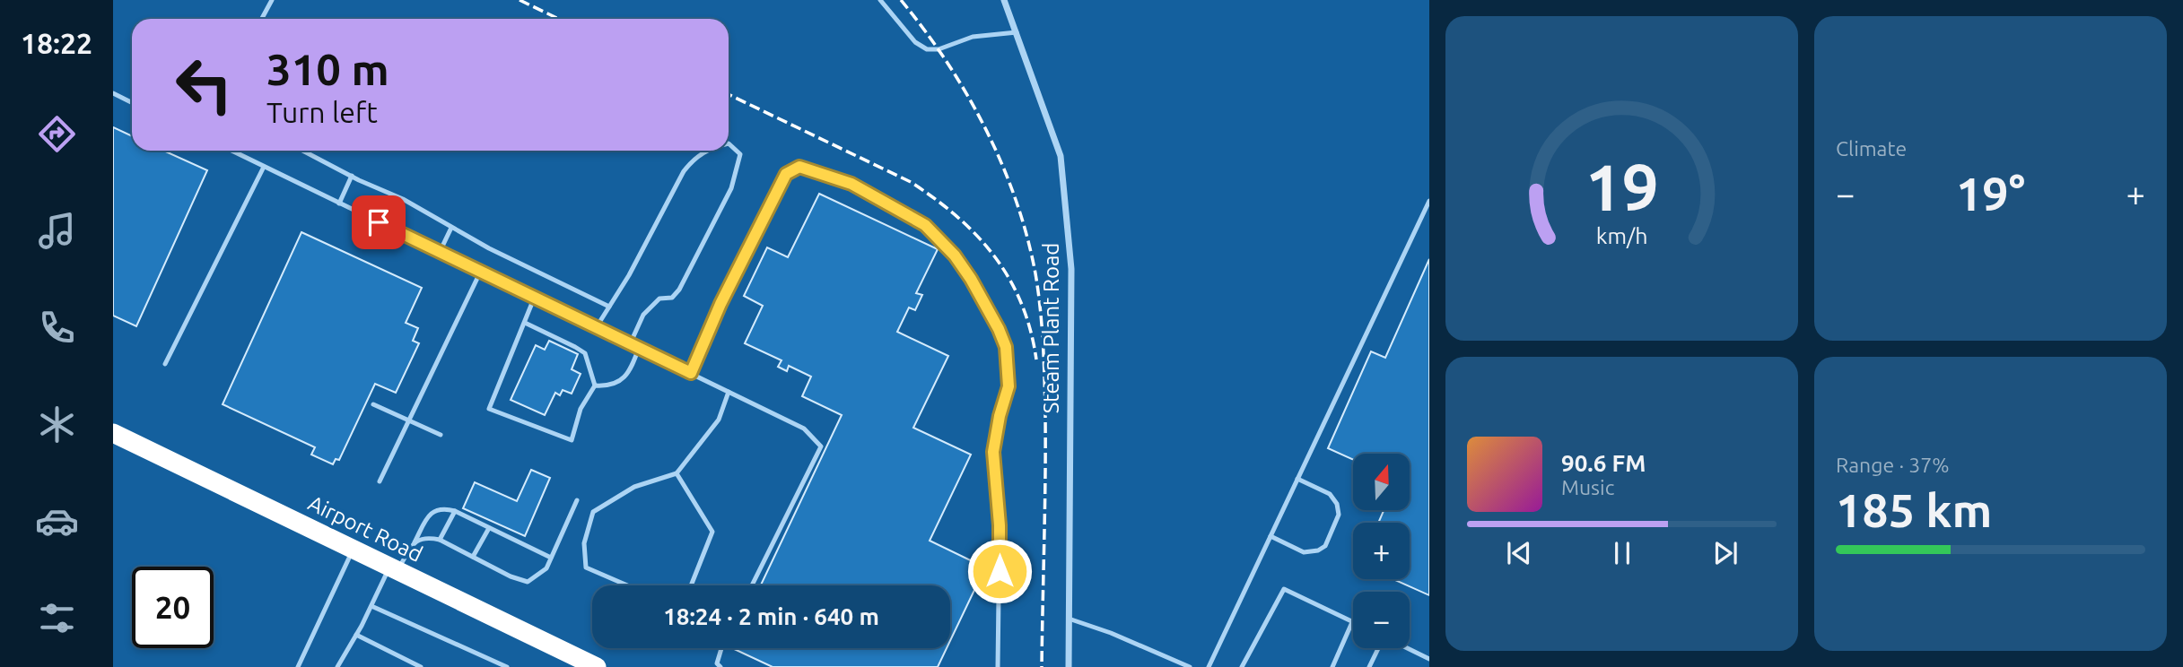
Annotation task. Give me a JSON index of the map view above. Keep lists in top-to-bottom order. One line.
{"streets":{"highway":["Airport Road"],"street":["Steam Plant Road"]},"north":"top","page":{"tabs":"18:22","tile":["Climate",["Range · 37%","185 km"]],"turn":["310 m","Turn left"],"heat":["−","19°","+"],"song":["90.6 FM","Music"],"map_buttons":["+","−"],"limit":"20","trip":"18:24 · 2 min · 640 m","gauge":["19","km/h"]}}
